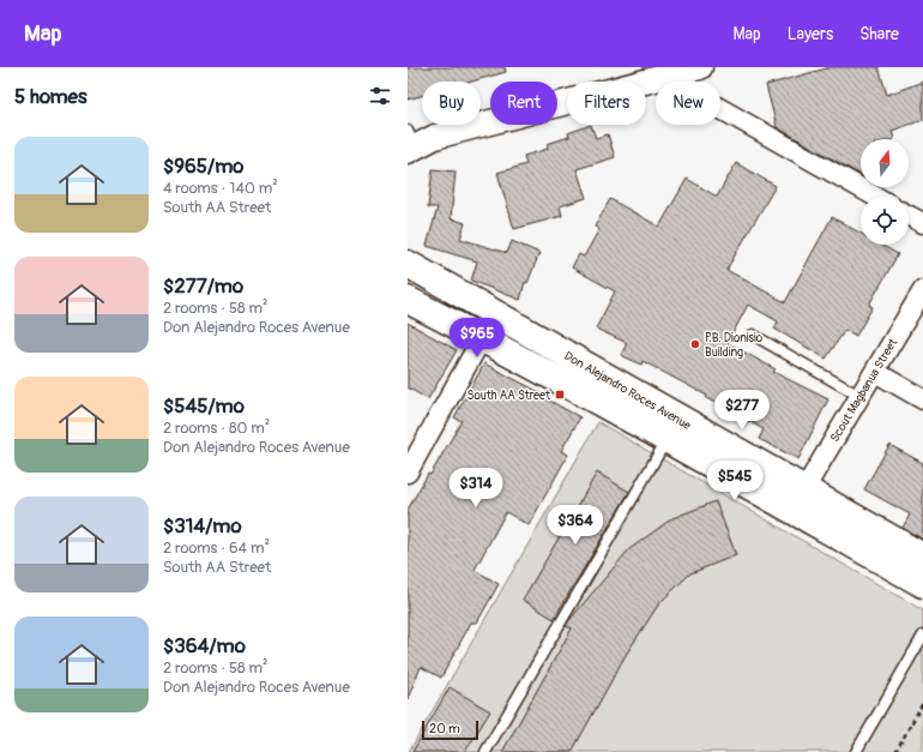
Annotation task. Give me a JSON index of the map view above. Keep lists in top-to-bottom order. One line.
{"streets":{"main road":["Don Alejandro Roces Avenue"],"street":["Scout Magbanua Street"]},"crossings":[["Don Alejandro Roces Avenue","Scout Magbanua Street"]],"places":{"other":["P.B. Dionisio Building"],"transit":["South AA Street"]},"scale_bar":"20 m","north":"top","page":{"header":"Map","nav":["Map","Layers","Share"],"heading":"5 homes","chip":["Buy","Rent","Filters","New"],"list":[{"name":"$965/mo","note":"4 rooms · 140 m² · South AA Street"},{"name":"$277/mo","note":"2 rooms · 58 m² · Don Alejandro Roces Avenue"},{"name":"$545/mo","note":"2 rooms · 80 m² · Don Alejandro Roces Avenue"},{"name":"$314/mo","note":"2 rooms · 64 m² · South AA Street"},{"name":"$364/mo","note":"2 rooms · 58 m² · Don Alejandro Roces Avenue"}],"price":["$965","$277","$545","$314","$364"],"scale":"20 m"}}
